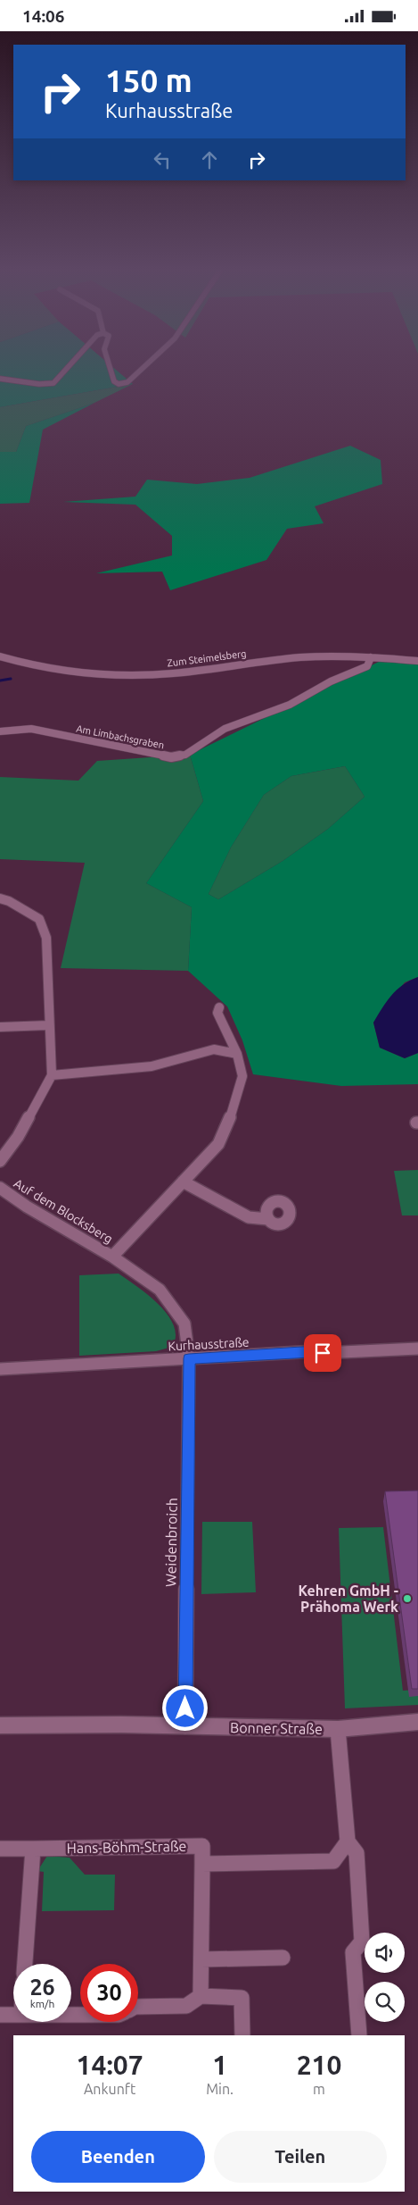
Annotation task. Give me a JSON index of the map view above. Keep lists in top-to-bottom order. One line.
{"streets":{"main road":["Bonner Straße"],"street":["Zum Steimelsberg","Am Limbachsgraben","Auf dem Blocksberg","Kurhausstraße","Weidenbroich","Hans-Böhm-Straße"]},"crossings":[["Zum Steimelsberg","Am Limbachsgraben"],["Auf dem Blocksberg","Kurhausstraße"],["Auf dem Blocksberg","Weidenbroich"],["Kurhausstraße","Weidenbroich"],["Weidenbroich","Bonner Straße"]],"places":["Kehren GmbH - Prähoma Werk"],"page":{"status":"14:06","turn":["150 m","Kurhausstraße"],"speed":"26 km/h","limit":"30","eta":["14:07","Ankunft","1","Min.","210","m"],"buttons":["Beenden","Teilen"]}}
